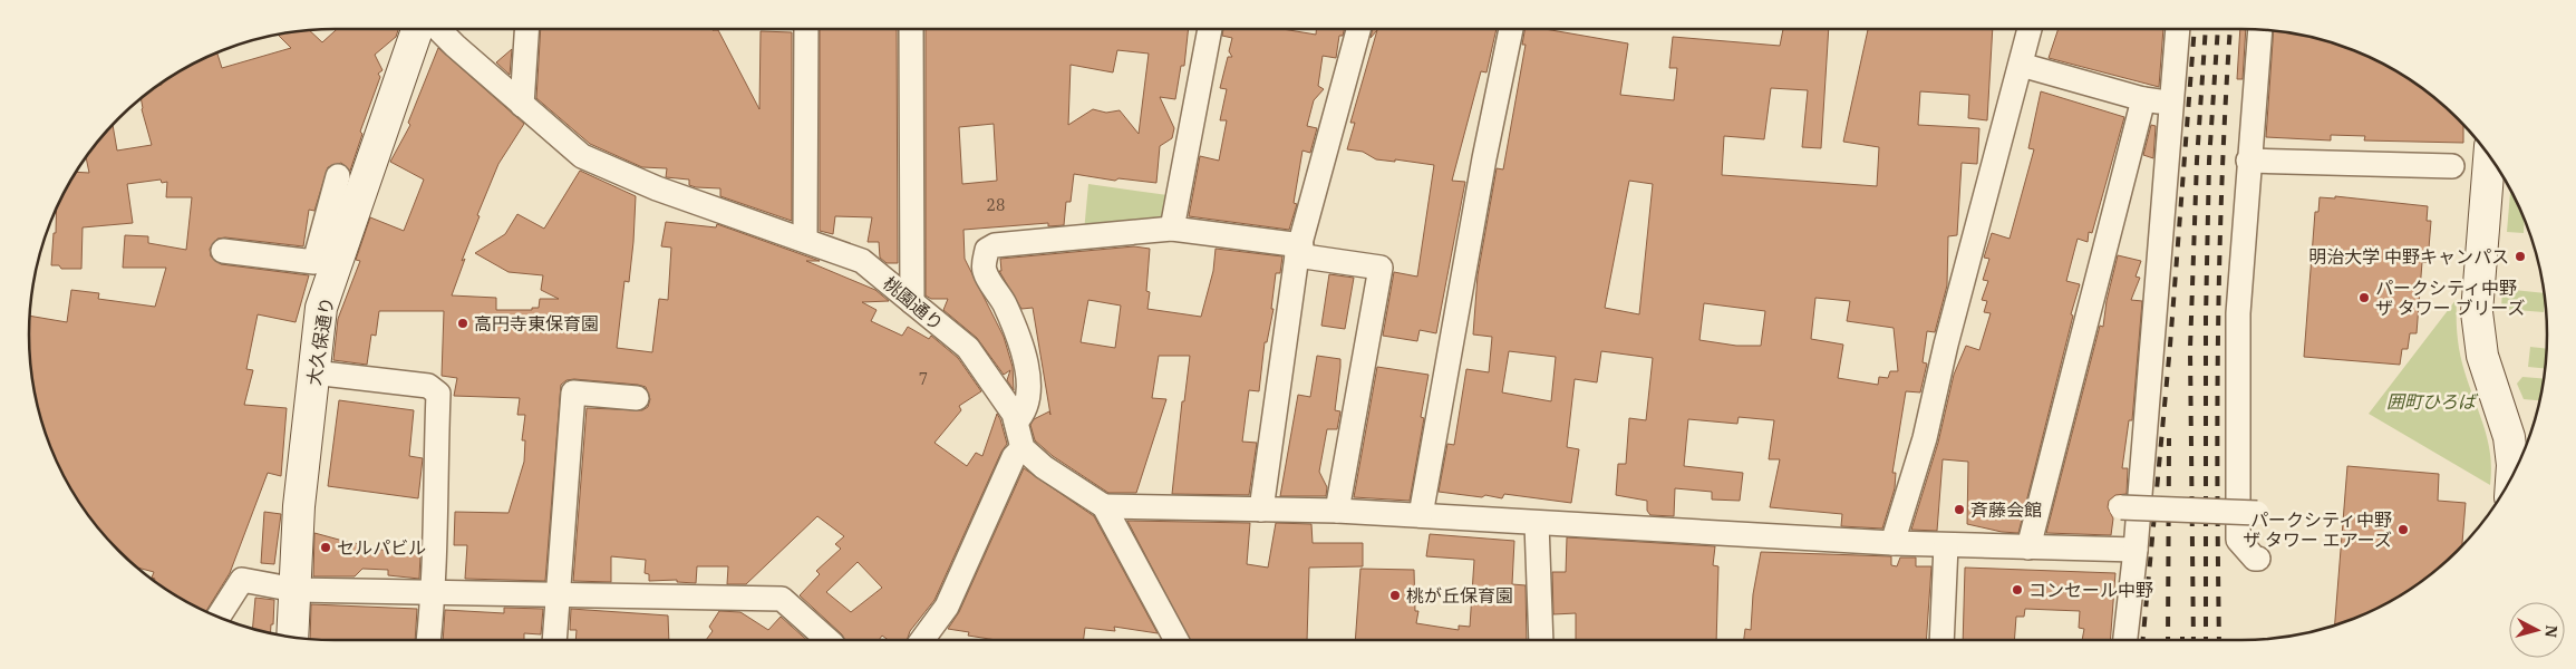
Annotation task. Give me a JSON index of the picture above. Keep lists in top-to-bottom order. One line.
{"streets":{"main road":["大久保通り"],"street":["桃園通り"]},"parks":["囲町ひろば"],"places":["明治大学 中野キャンパス","パークシティ中野 ザ タワー ブリーズ","高円寺東保育園","斉藤会館","パークシティ中野 ザ タワー エアーズ","セルパビル","コンセール中野","桃が丘保育園"],"house_numbers":["28","7"],"north":"right"}
